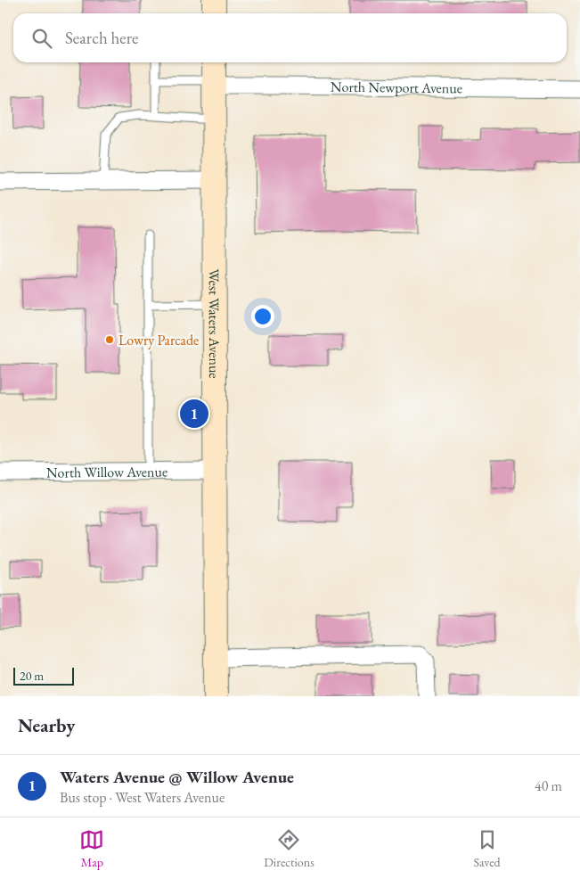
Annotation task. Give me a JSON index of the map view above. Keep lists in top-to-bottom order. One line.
{"streets":{"main road":["West Waters Avenue"],"street":["North Newport Avenue","North Willow Avenue"]},"crossings":[["North Newport Avenue","West Waters Avenue"],["West Waters Avenue","North Willow Avenue"]],"places":["Lowry Parcade"],"scale_bar":"20 m","page":{"search":"Search here","pins":"1","scale":"20 m","heading":"Nearby","list":[{"mark":"1","name":"Waters Avenue @ Willow Avenue","note":"Bus stop · West Waters Avenue","value":"40 m"}],"nav":["Map","Directions","Saved"]}}
